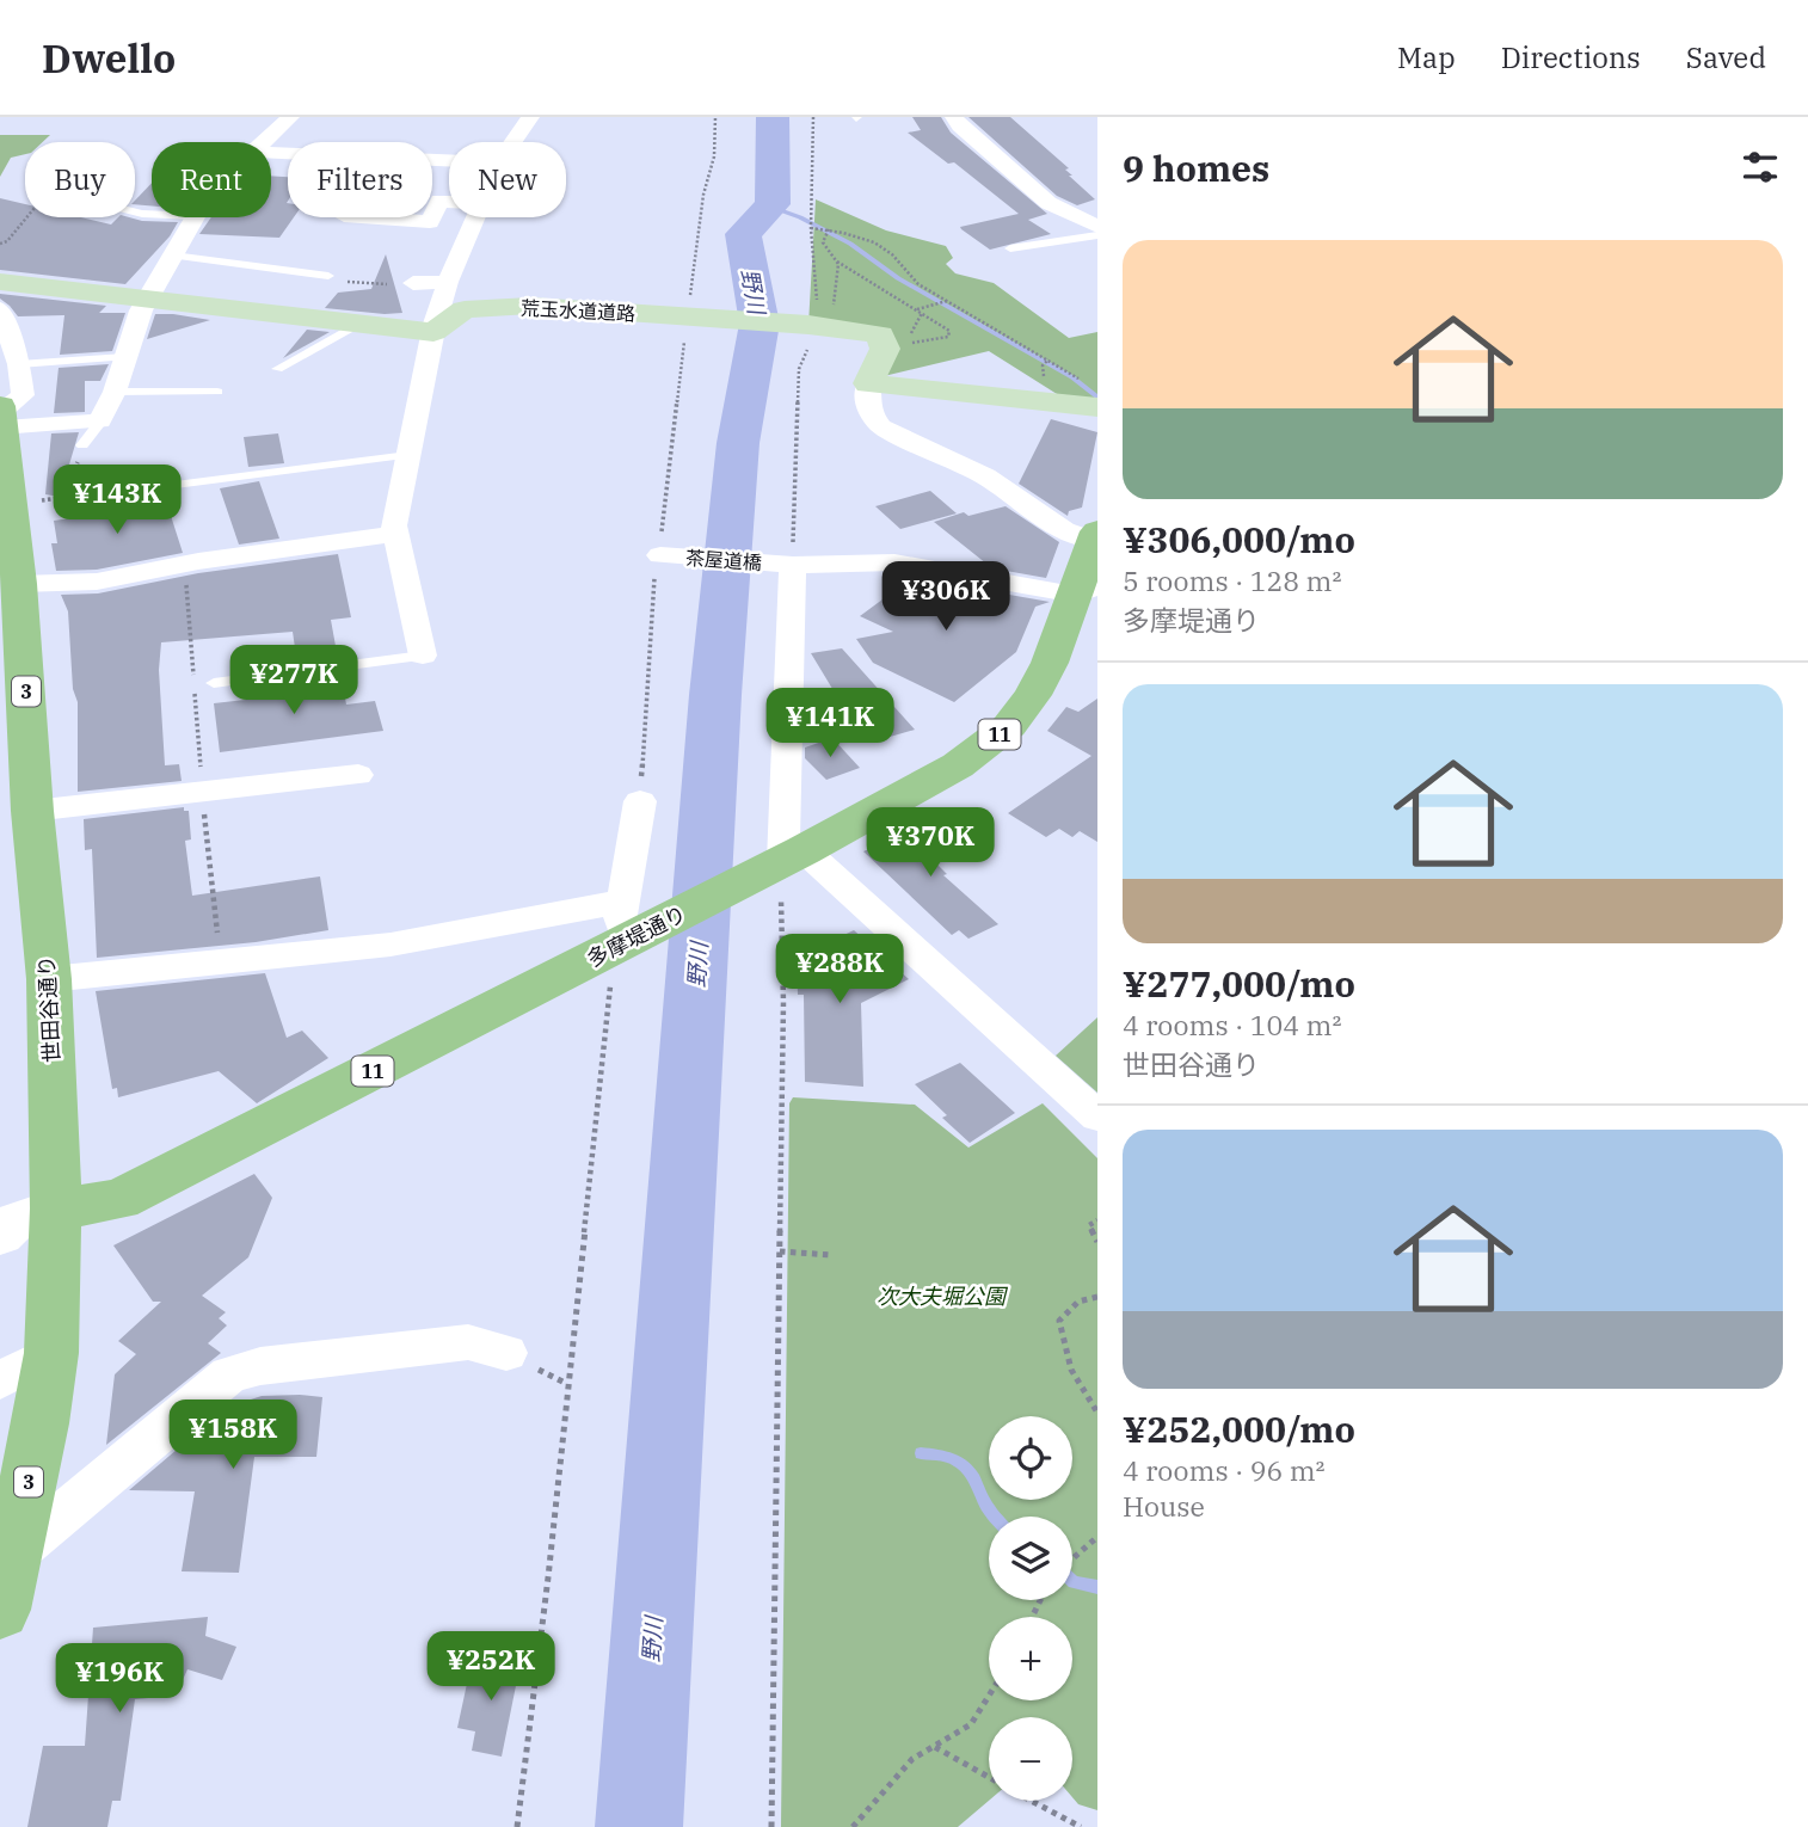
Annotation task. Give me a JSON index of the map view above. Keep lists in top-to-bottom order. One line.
{"streets":{"main road":["荒玉水道道路","3","11","多摩堤通り","世田谷通り"],"street":["茶屋道橋"]},"crossings":[["茶屋道橋","多摩堤通り"],["多摩堤通り","世田谷通り"]],"water":["野川"],"parks":["次大夫堀公園"],"page":{"header":"Dwello","nav":["Map","Directions","Saved"],"heading":"9 homes","chip":["Buy","Rent","Filters","New"],"list":[{"name":"¥306,000/mo","note":"5 rooms · 128 m² · 多摩堤通り"},{"name":"¥277,000/mo","note":"4 rooms · 104 m² · 世田谷通り"},{"name":"¥252,000/mo","note":"4 rooms · 96 m² · House"}],"price":["¥143K","¥306K","¥277K","¥141K","¥370K","¥288K","¥158K","¥252K","¥196K"],"map_buttons":["+","−"]}}
